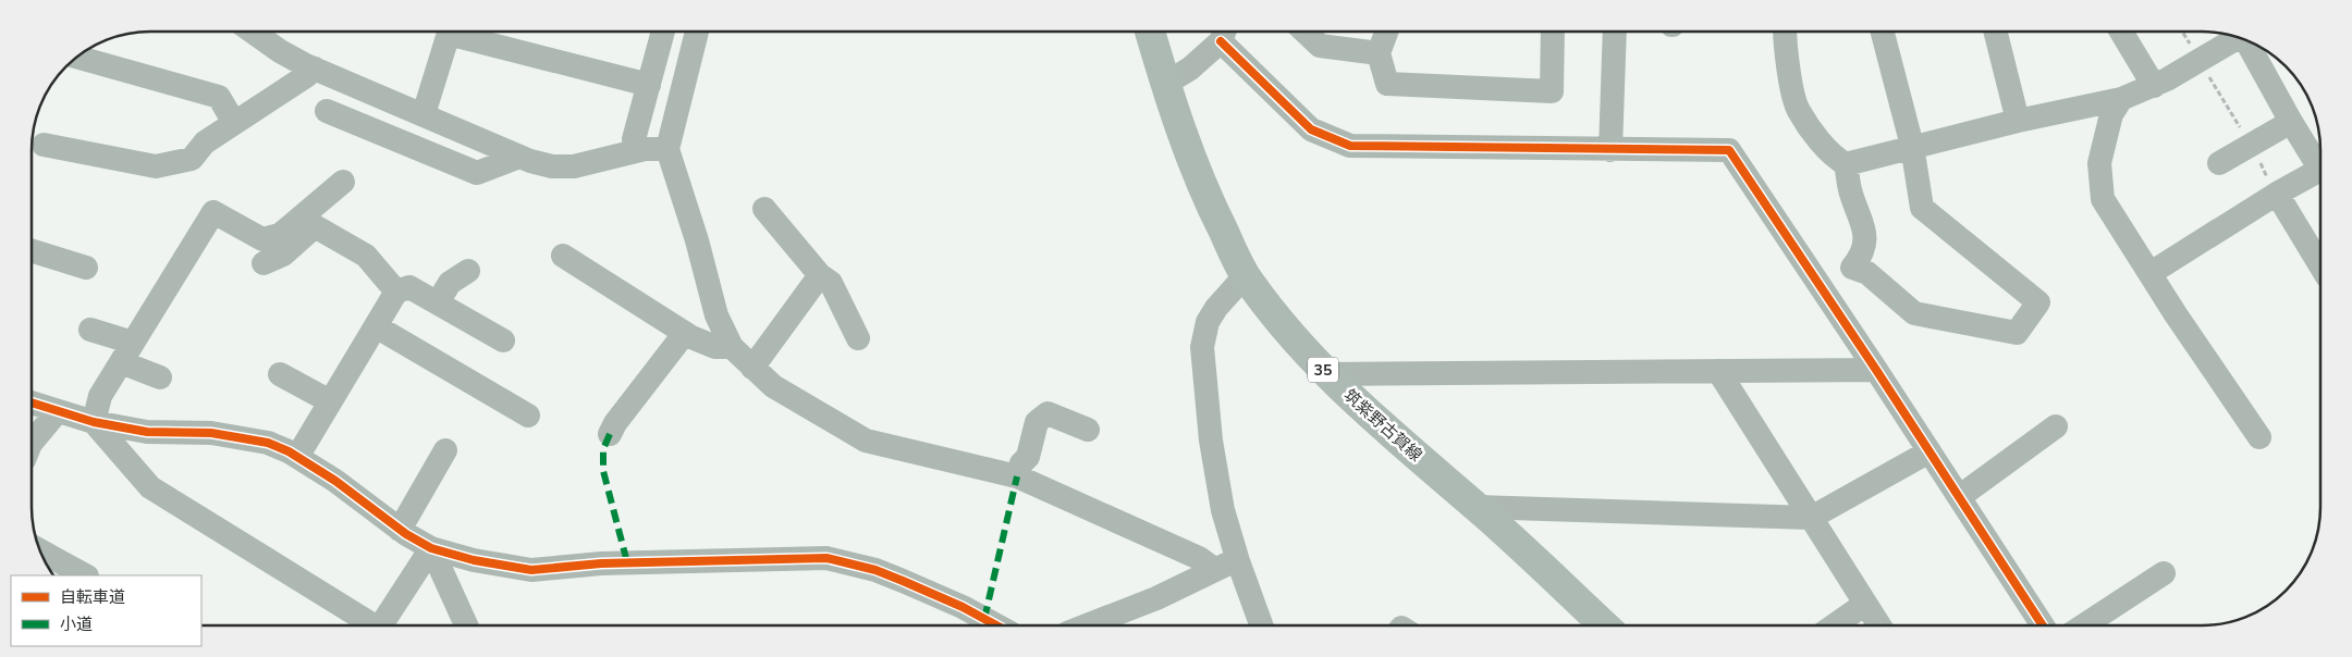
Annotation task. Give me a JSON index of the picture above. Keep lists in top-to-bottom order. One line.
{"streets":{"main road":["35","筑紫野古賀線"]},"legend":["自転車道","小道"]}
